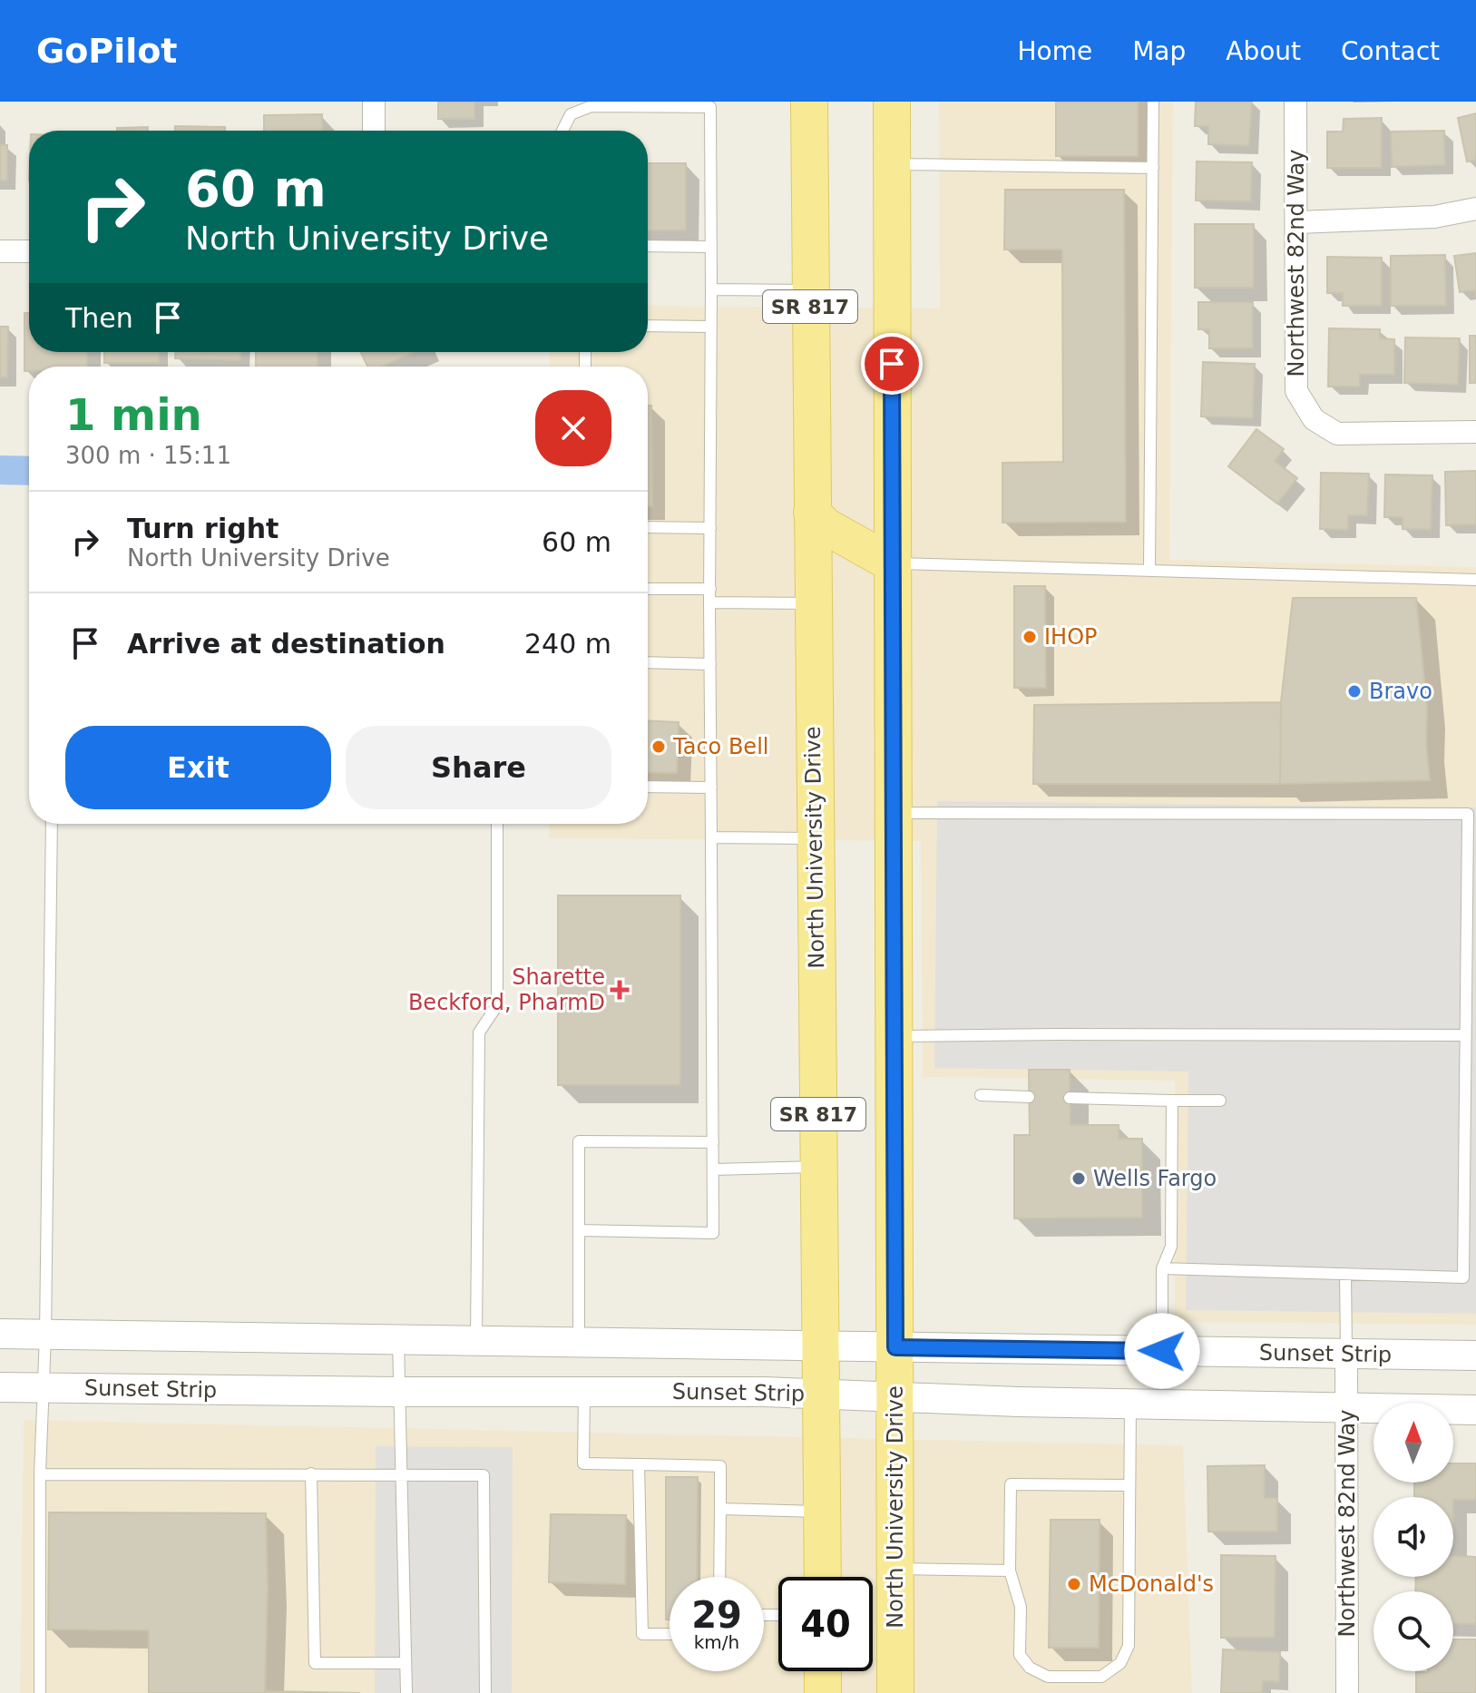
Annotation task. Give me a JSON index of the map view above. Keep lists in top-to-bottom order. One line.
{"streets":{"main road":["SR 817","North University Drive"],"street":["Northwest 82nd Way","Sunset Strip"]},"crossings":[["Northwest 82nd Way","Sunset Strip"],["North University Drive","Sunset Strip"]],"places":{"other":["IHOP","Bravo","Taco Bell","Wells Fargo","McDonald's"],"health":["Sharette Beckford, PharmD"]},"north":"top","page":{"header":"GoPilot","nav":["Home","Map","About","Contact"],"turn":["60 m","North University Drive"],"then":"Then","heading":["1 min","300 m · 15:11"],"list":[{"name":"Turn right","note":"North University Drive","value":"60 m"},{"name":"Arrive at destination","value":"240 m"}],"buttons":["Exit","Share"],"speed":"29 km/h","limit":"40"}}
